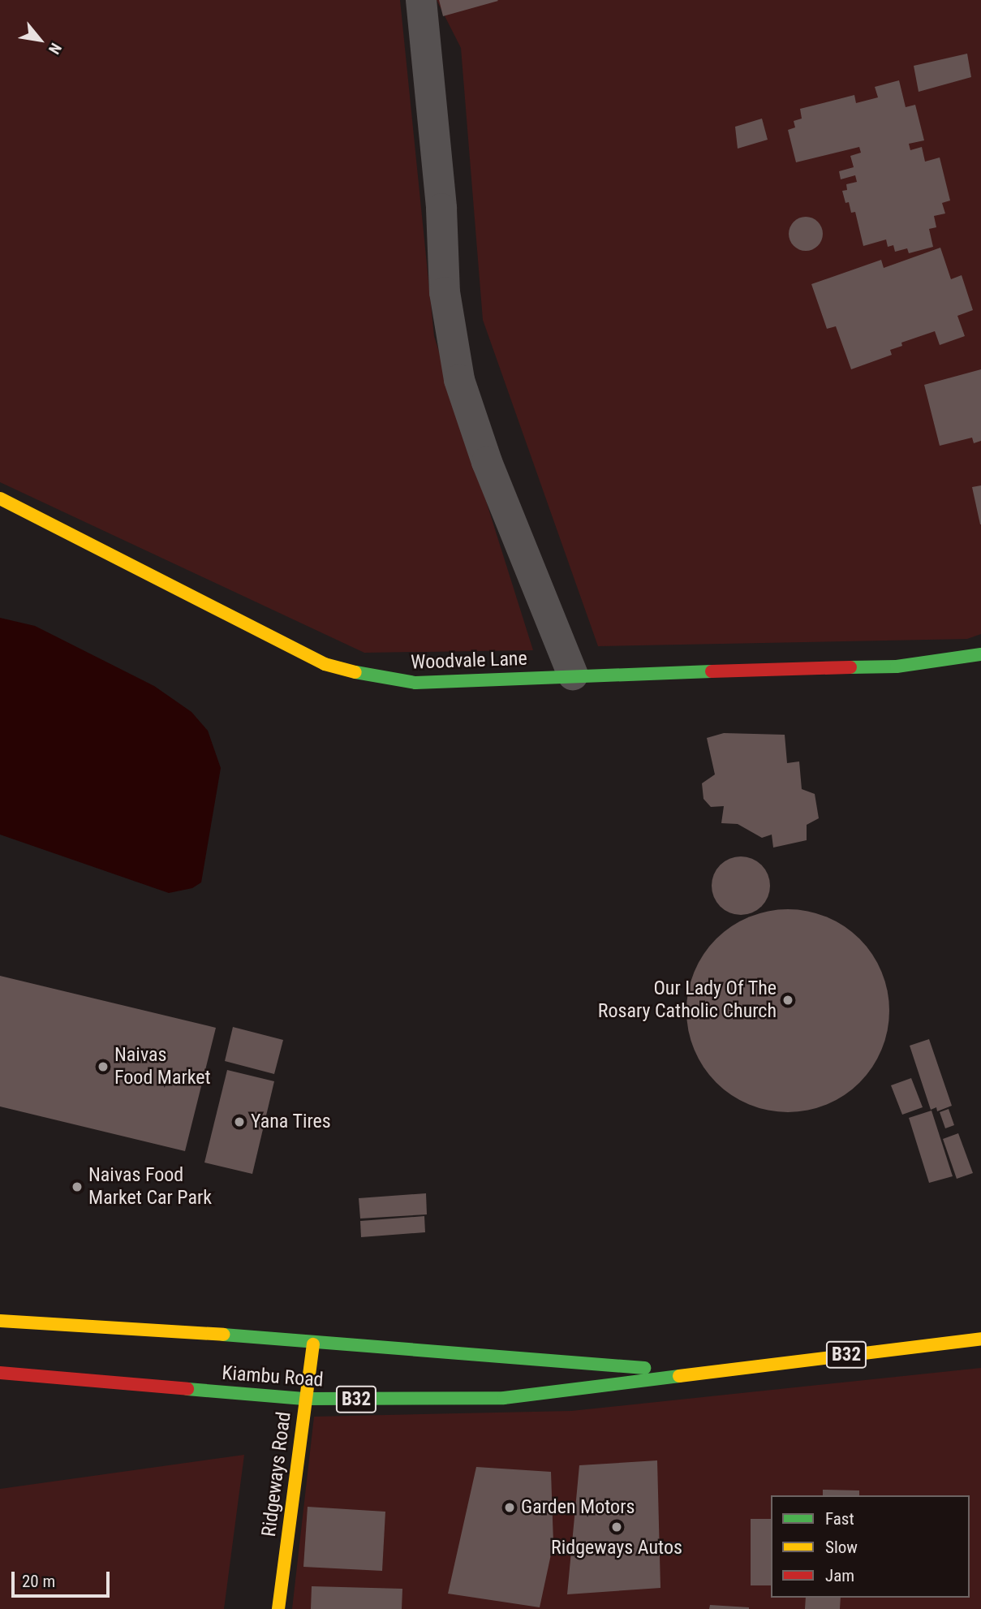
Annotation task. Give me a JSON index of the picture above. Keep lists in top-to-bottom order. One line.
{"streets":{"main road":["Woodvale Lane","B32","Kiambu Road","Ridgeways Road"]},"crossings":[["Kiambu Road","Ridgeways Road"]],"places":["Our Lady Of The Rosary Catholic Church","Naivas Food Market","Yana Tires","Naivas Food Market Car Park","Garden Motors","Ridgeways Autos"],"legend":["Fast","Slow","Jam"],"scale_bar":"20 m","north":"bottom right"}
